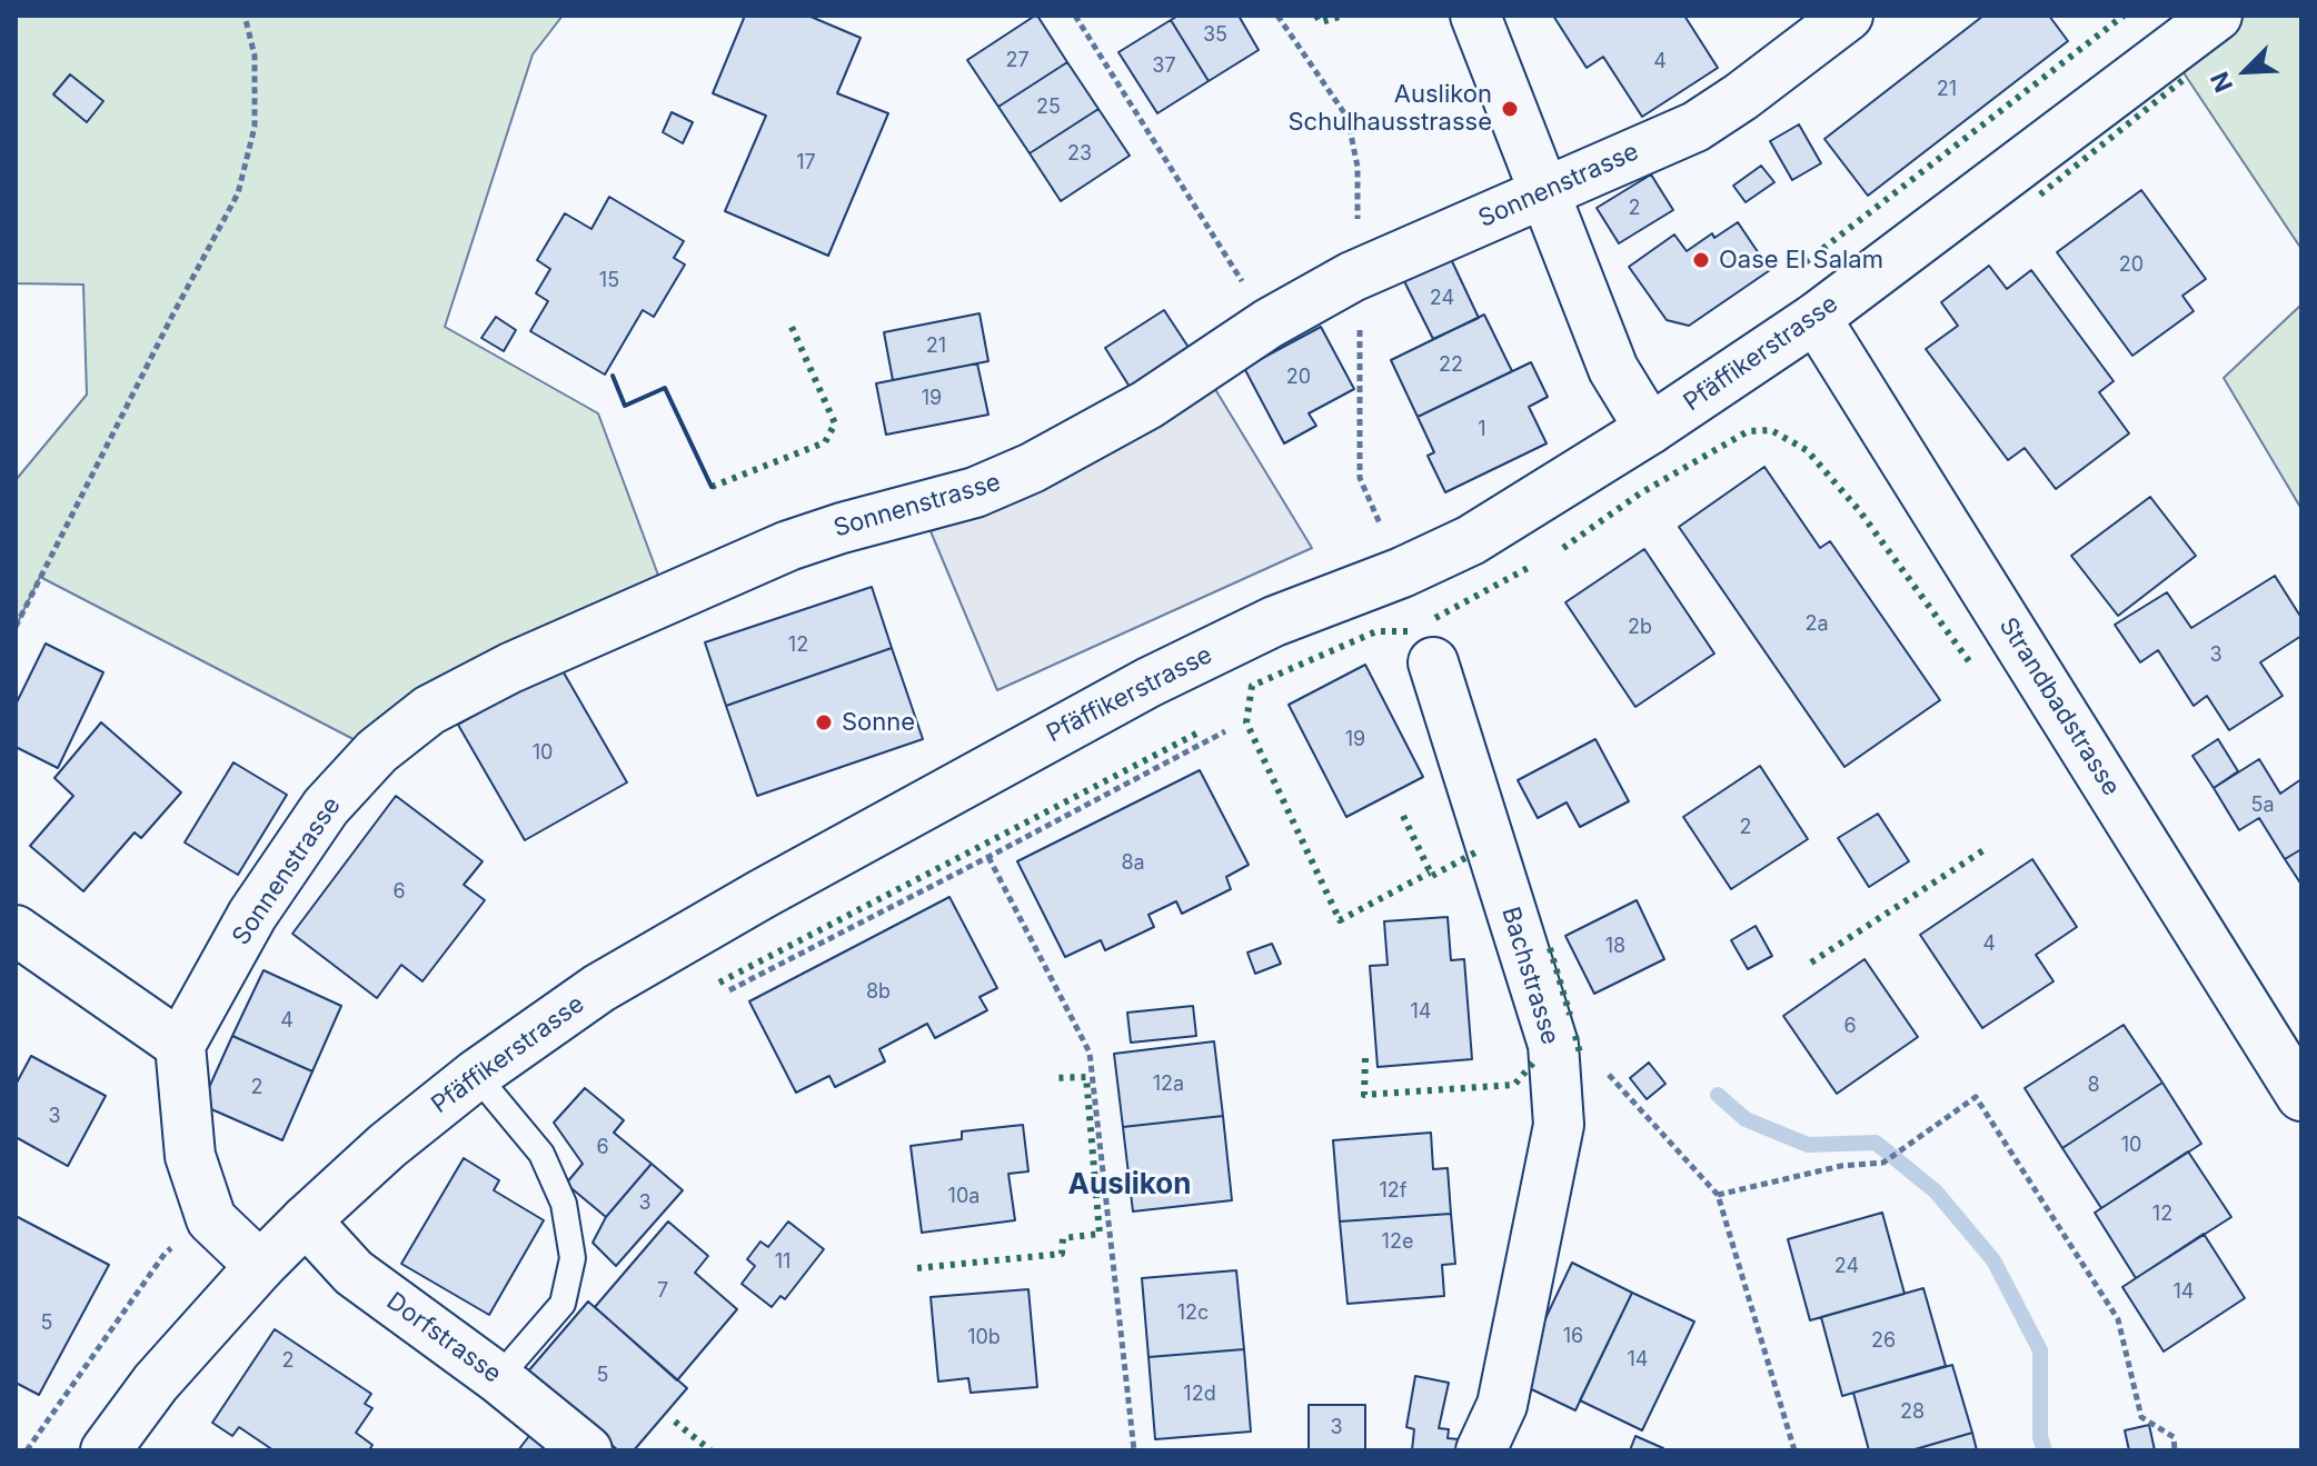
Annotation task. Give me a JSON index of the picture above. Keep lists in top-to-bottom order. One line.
{"streets":{"street":["Sonnenstrasse","Pfäffikerstrasse","Strandbadstrasse","Bachstrasse","Dorfstrasse"]},"crossings":[["Pfäffikerstrasse","Strandbadstrasse"],["Pfäffikerstrasse","Dorfstrasse"]],"districts":["Auslikon"],"places":["Auslikon Schulhausstrasse","Oase El Salam","Sonne"],"house_numbers":["35","27","4","37","21","25","23","17","2","20","15","24","21","22","20","19","1","2a","2b","12","3","19","10","5a","2","8a","6","4","18","8b","14","4","6","12a","8","2","3","10","6","12f","10a","3","12","12e","11","24","7","14","12c","5","16","10b","26","14","2","5","12d","28","3"],"north":"bottom left"}
